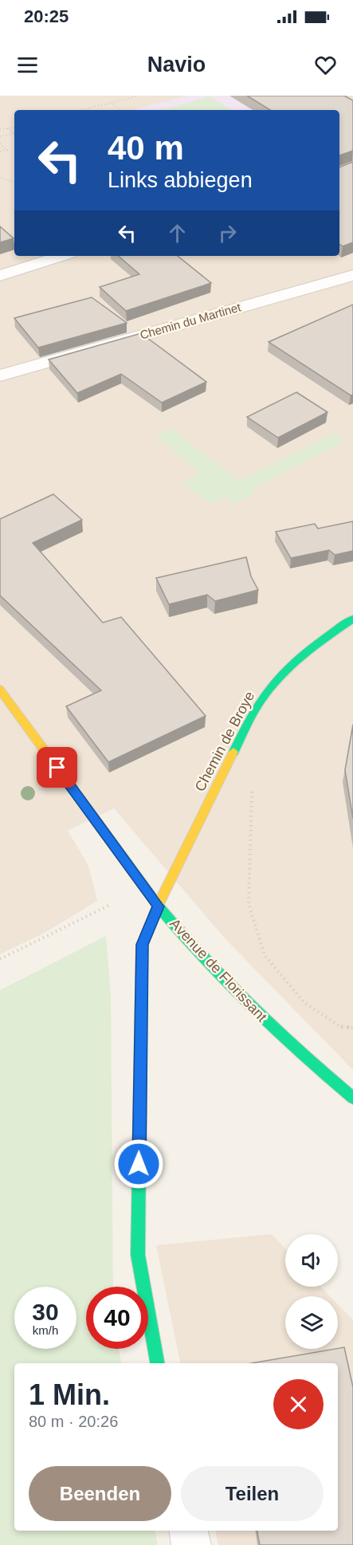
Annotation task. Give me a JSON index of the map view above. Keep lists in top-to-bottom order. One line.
{"streets":{"street":["Chemin du Martinet","Chemin de Broye","Avenue de Florissant"]},"crossings":[["Chemin de Broye","Avenue de Florissant"]],"page":{"status":"20:25","header":"Navio","turn":["40 m","Links abbiegen"],"speed":"30 km/h","limit":"40","heading":["1 Min.","80 m · 20:26"],"buttons":["Beenden","Teilen"]}}
